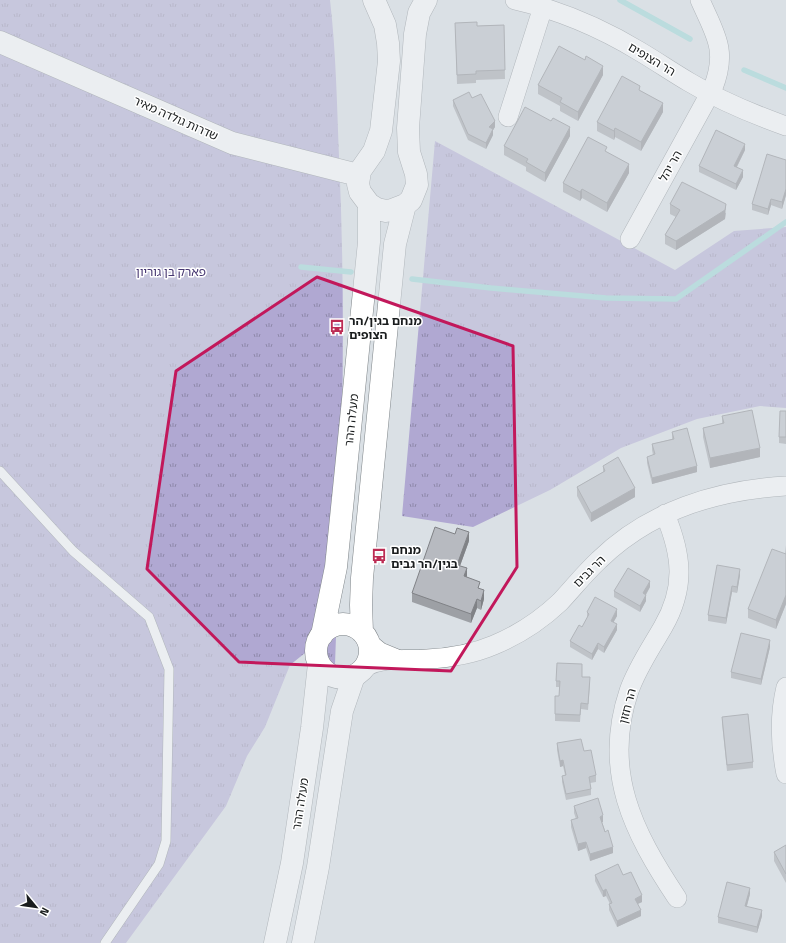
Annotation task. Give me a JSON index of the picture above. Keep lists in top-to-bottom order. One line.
{"streets":{"main road":["שדרות גולדה מאיר","מעלה ההר"],"street":["הר הצופים","הר יהל","הר גבים","הר חזון"]},"crossings":[["הר הצופים","הר יהל"],["מעלה ההר","הר גבים"],["הר גבים","הר חזון"]],"parks":["פארק בן גוריון"],"places":{"bus stop":["מנחם בגין/הר הצופים","מנחם בגין/הר גבים"]},"north":"bottom right"}
